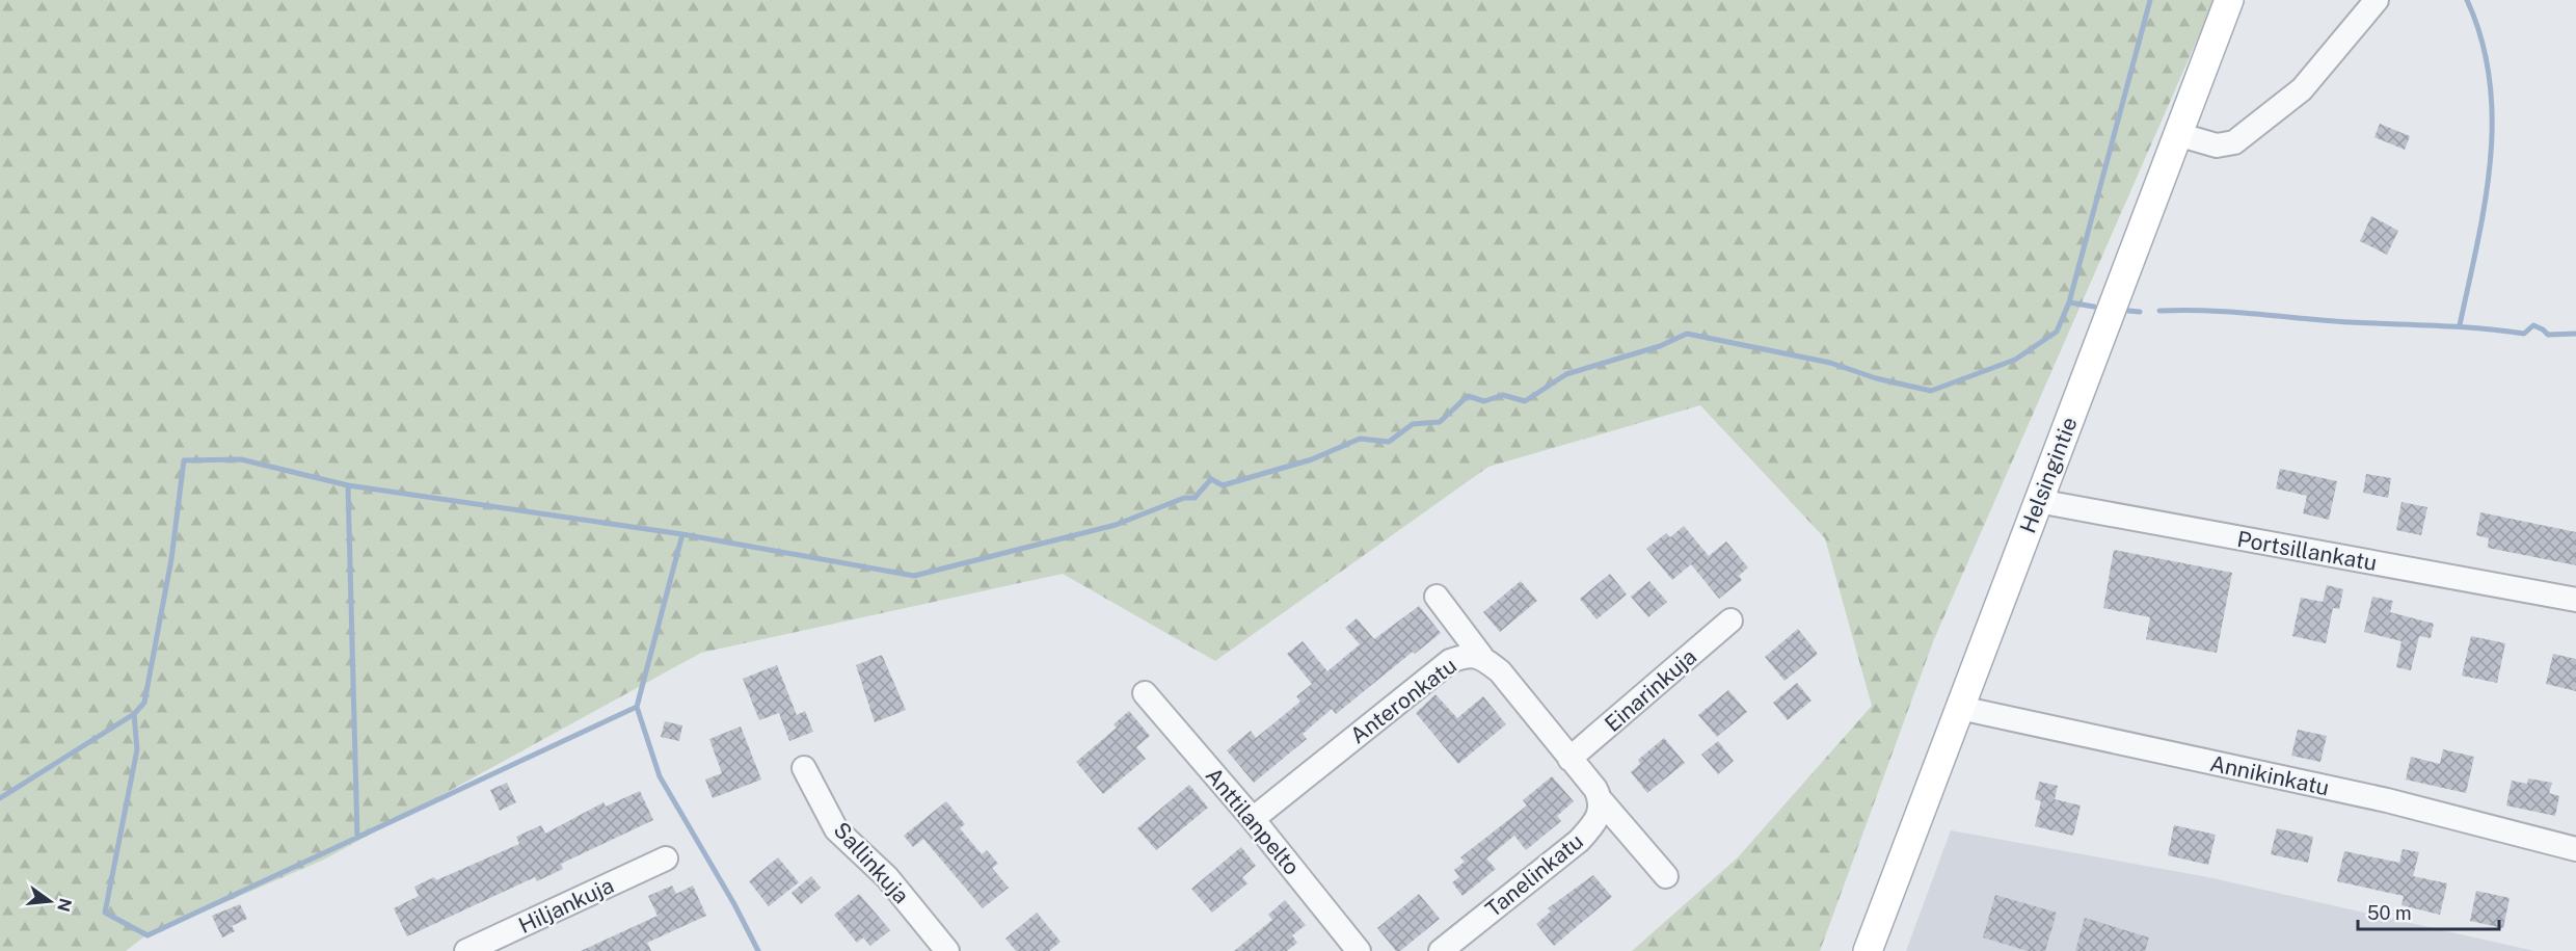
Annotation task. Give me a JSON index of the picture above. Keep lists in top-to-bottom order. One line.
{"streets":{"main road":["Helsingintie"],"street":["Portsillankatu","Einarinkuja","Anteronkatu","Annikinkatu","Anttilanpelto","Sallinkuja","Tanelinkatu","Hiljankuja"]},"crossings":[["Helsingintie","Portsillankatu"],["Helsingintie","Annikinkatu"],["Einarinkuja","Anteronkatu"],["Anteronkatu","Anttilanpelto"]],"scale_bar":"50 m","north":"right"}
